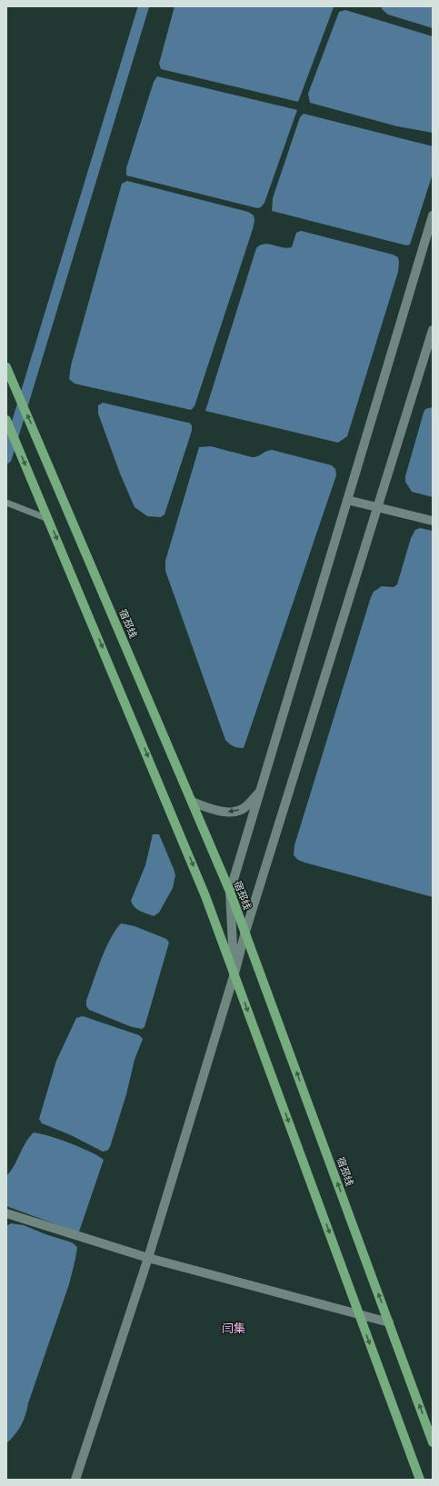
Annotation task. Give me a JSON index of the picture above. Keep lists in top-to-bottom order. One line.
{"streets":{"main road":["宿邳线"]},"districts":["闫集"]}
